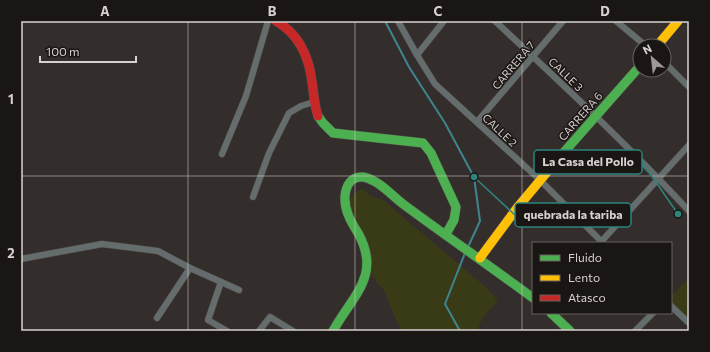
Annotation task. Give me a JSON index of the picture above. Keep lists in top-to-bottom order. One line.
{"streets":{"main road":["CARRERA 6"],"street":["CARRERA 7","CALLE 3","CALLE 2"]},"crossings":[["CARRERA 7","CALLE 3"],["CARRERA 7","CALLE 2"],["CALLE 3","CARRERA 6"],["CARRERA 6","CALLE 2"]],"places":["quebrada la tariba","La Casa del Pollo"],"legend":["Fluido","Lento","Atasco"],"scale_bar":"100 m","north":"top left","grid":{"columns":["A","B","C","D"],"rows":["1","2"]}}
